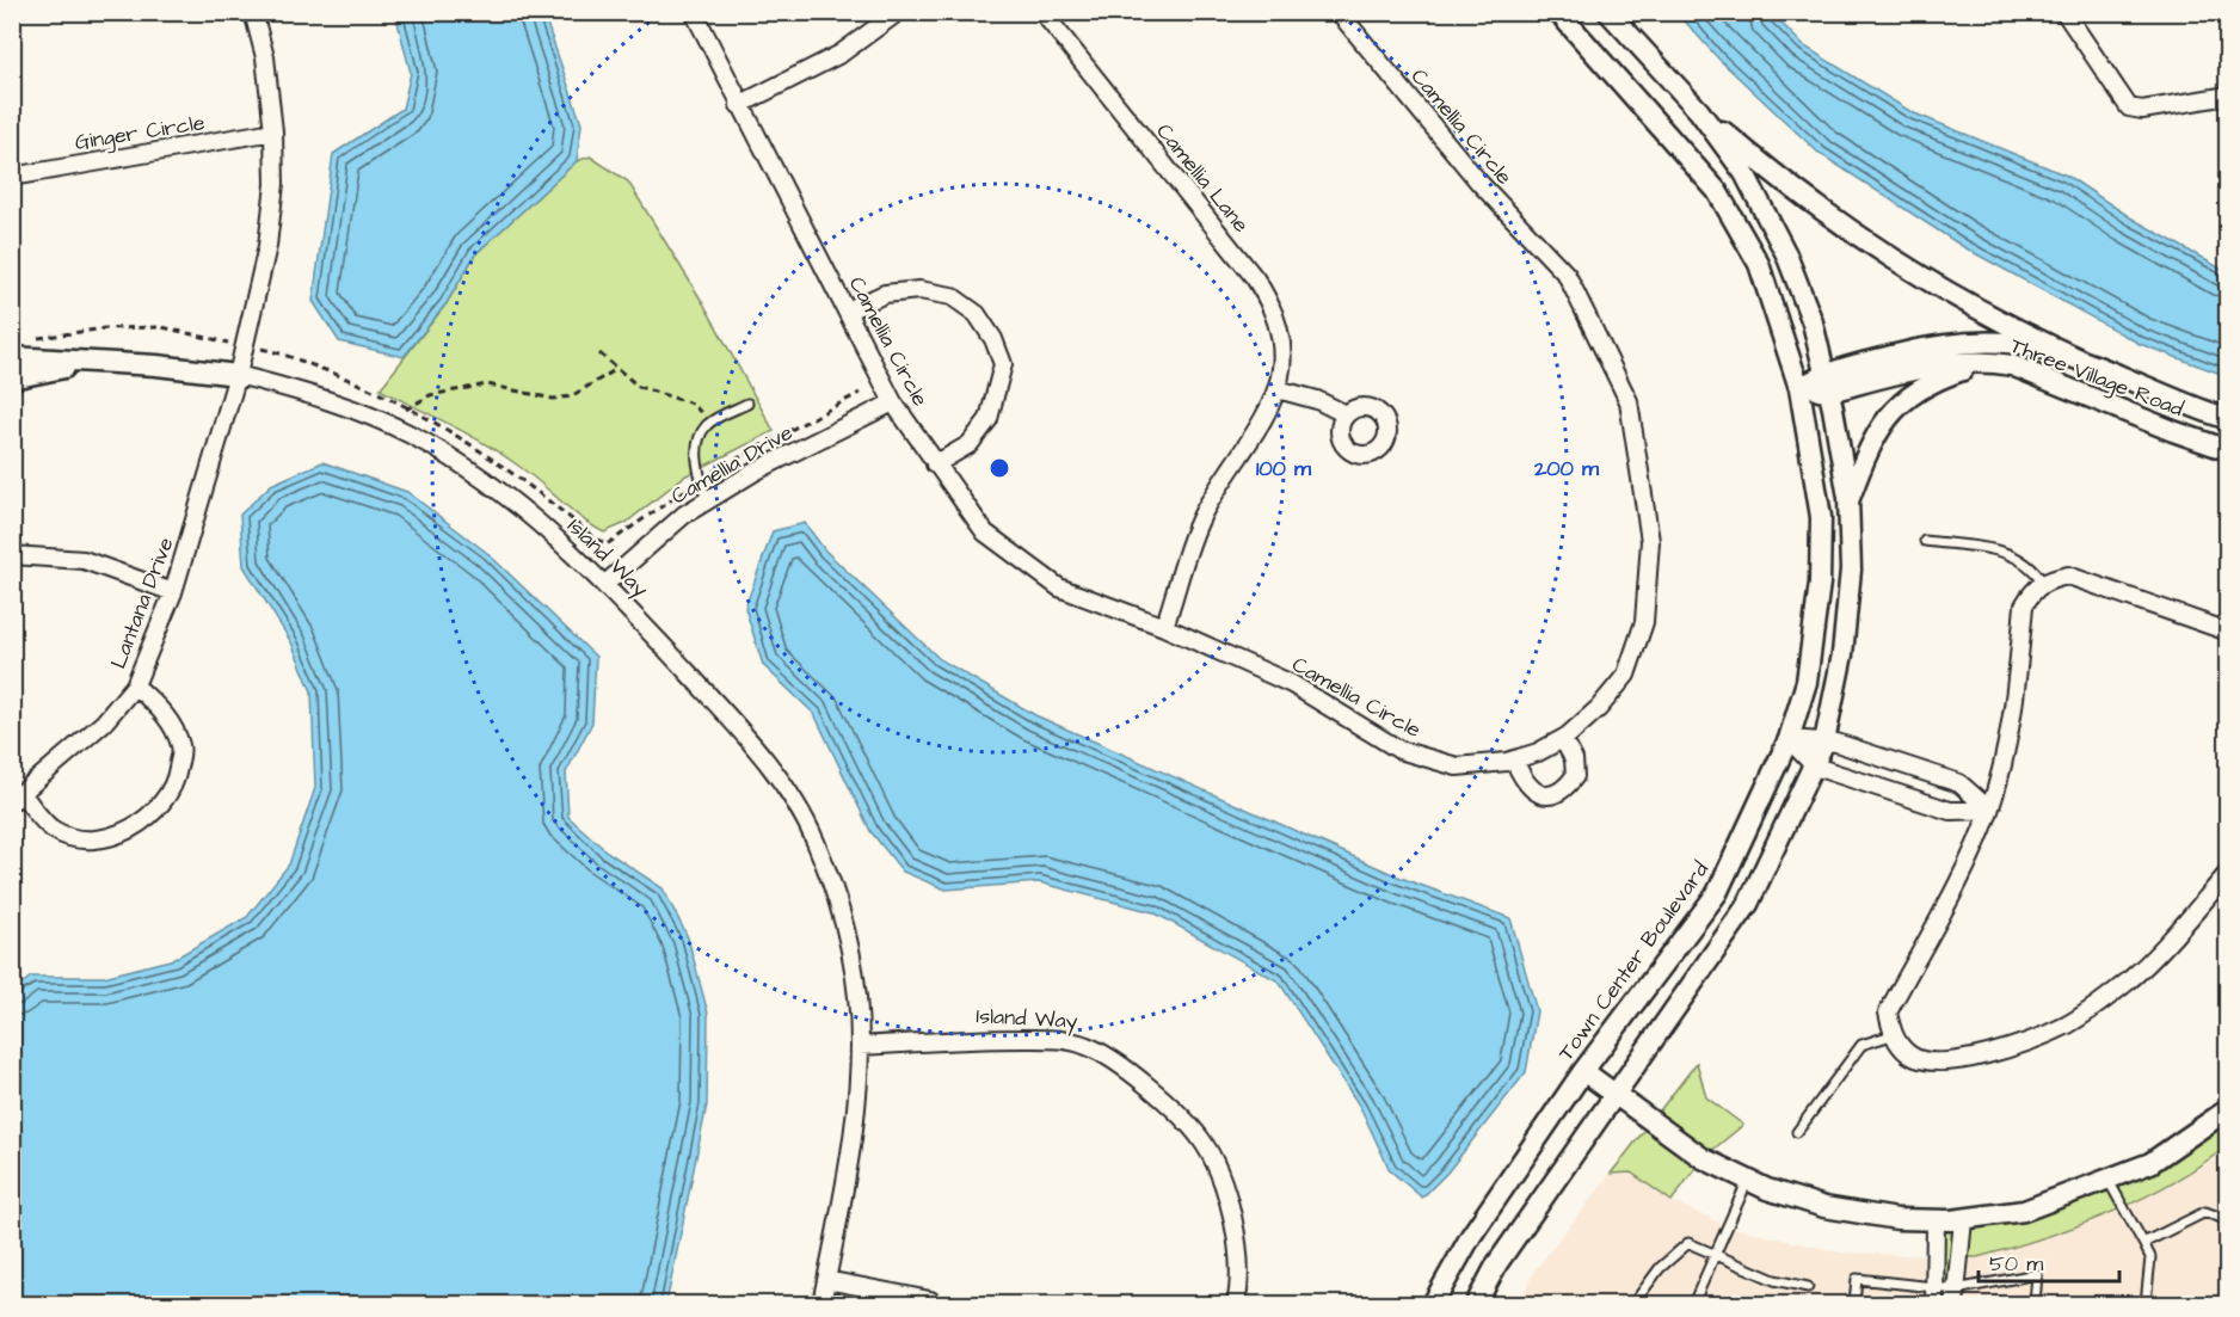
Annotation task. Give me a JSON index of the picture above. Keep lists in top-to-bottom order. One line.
{"streets":{"street":["Camellia Circle","Ginger Circle","Camellia Lane","Three Village Road","Camellia Drive","Island Way","Lantana Drive","Town Center Boulevard"]},"crossings":[["Camellia Circle","Camellia Lane"],["Camellia Circle","Camellia Drive"],["Three Village Road","Town Center Boulevard"],["Camellia Drive","Island Way"],["Island Way","Lantana Drive"]],"scale_bar":"50 m","rings":["100 m","200 m"]}
